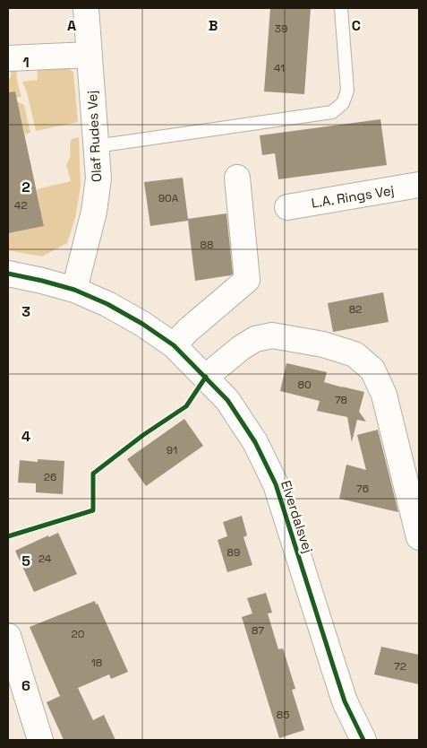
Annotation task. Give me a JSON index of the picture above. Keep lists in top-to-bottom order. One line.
{"streets":{"street":["Olaf Rudes Vej","L.A. Rings Vej","Elverdalsvej"]},"crossings":[["Olaf Rudes Vej","Elverdalsvej"]],"house_numbers":["39","41","90A","42","88","82","80","78","91","26","76","89","24","87","20","18","72","85"],"grid":{"columns":["A","B","C"],"rows":["1","2","3","4","5","6"]}}
